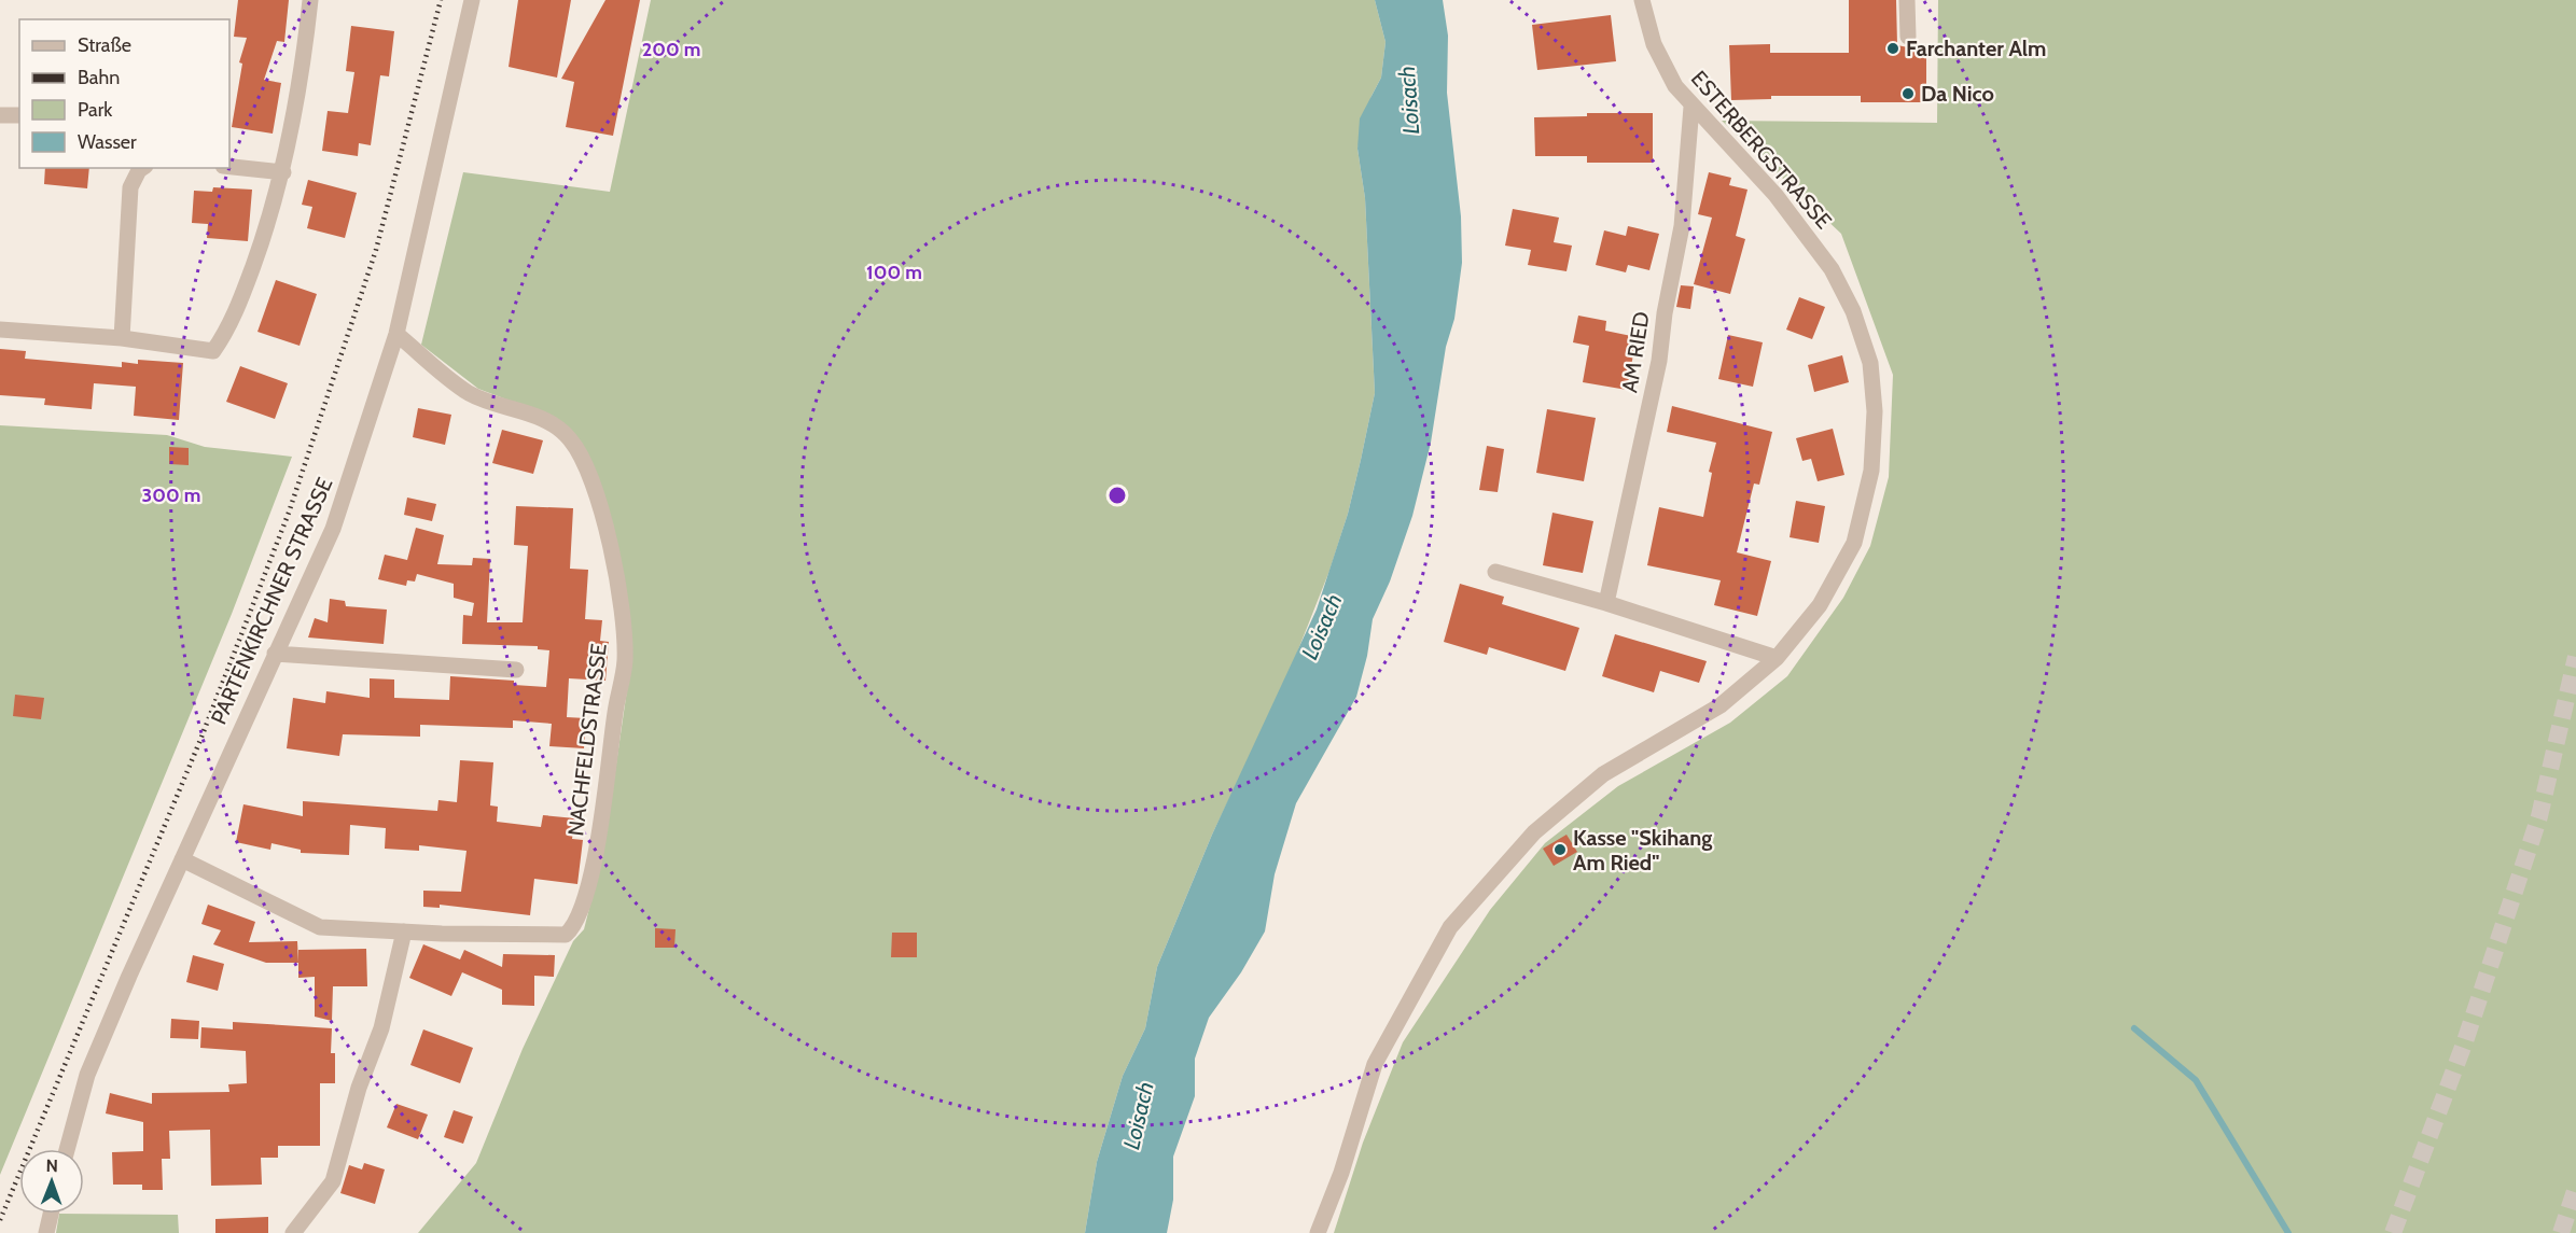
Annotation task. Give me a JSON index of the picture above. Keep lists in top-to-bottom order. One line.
{"streets":{"street":["ESTERBERGSTRASSE","AM RIED","PARTENKIRCHNER STRASSE","NACHFELDSTRASSE"]},"crossings":[["ESTERBERGSTRASSE","AM RIED"],["PARTENKIRCHNER STRASSE","NACHFELDSTRASSE"]],"water":["Loisach"],"places":["Farchanter Alm","Da Nico","Kasse \"Skihang Am Ried\""],"legend":["Straße","Bahn","Park","Wasser"],"north":"top","rings":["200 m","100 m","300 m"]}
